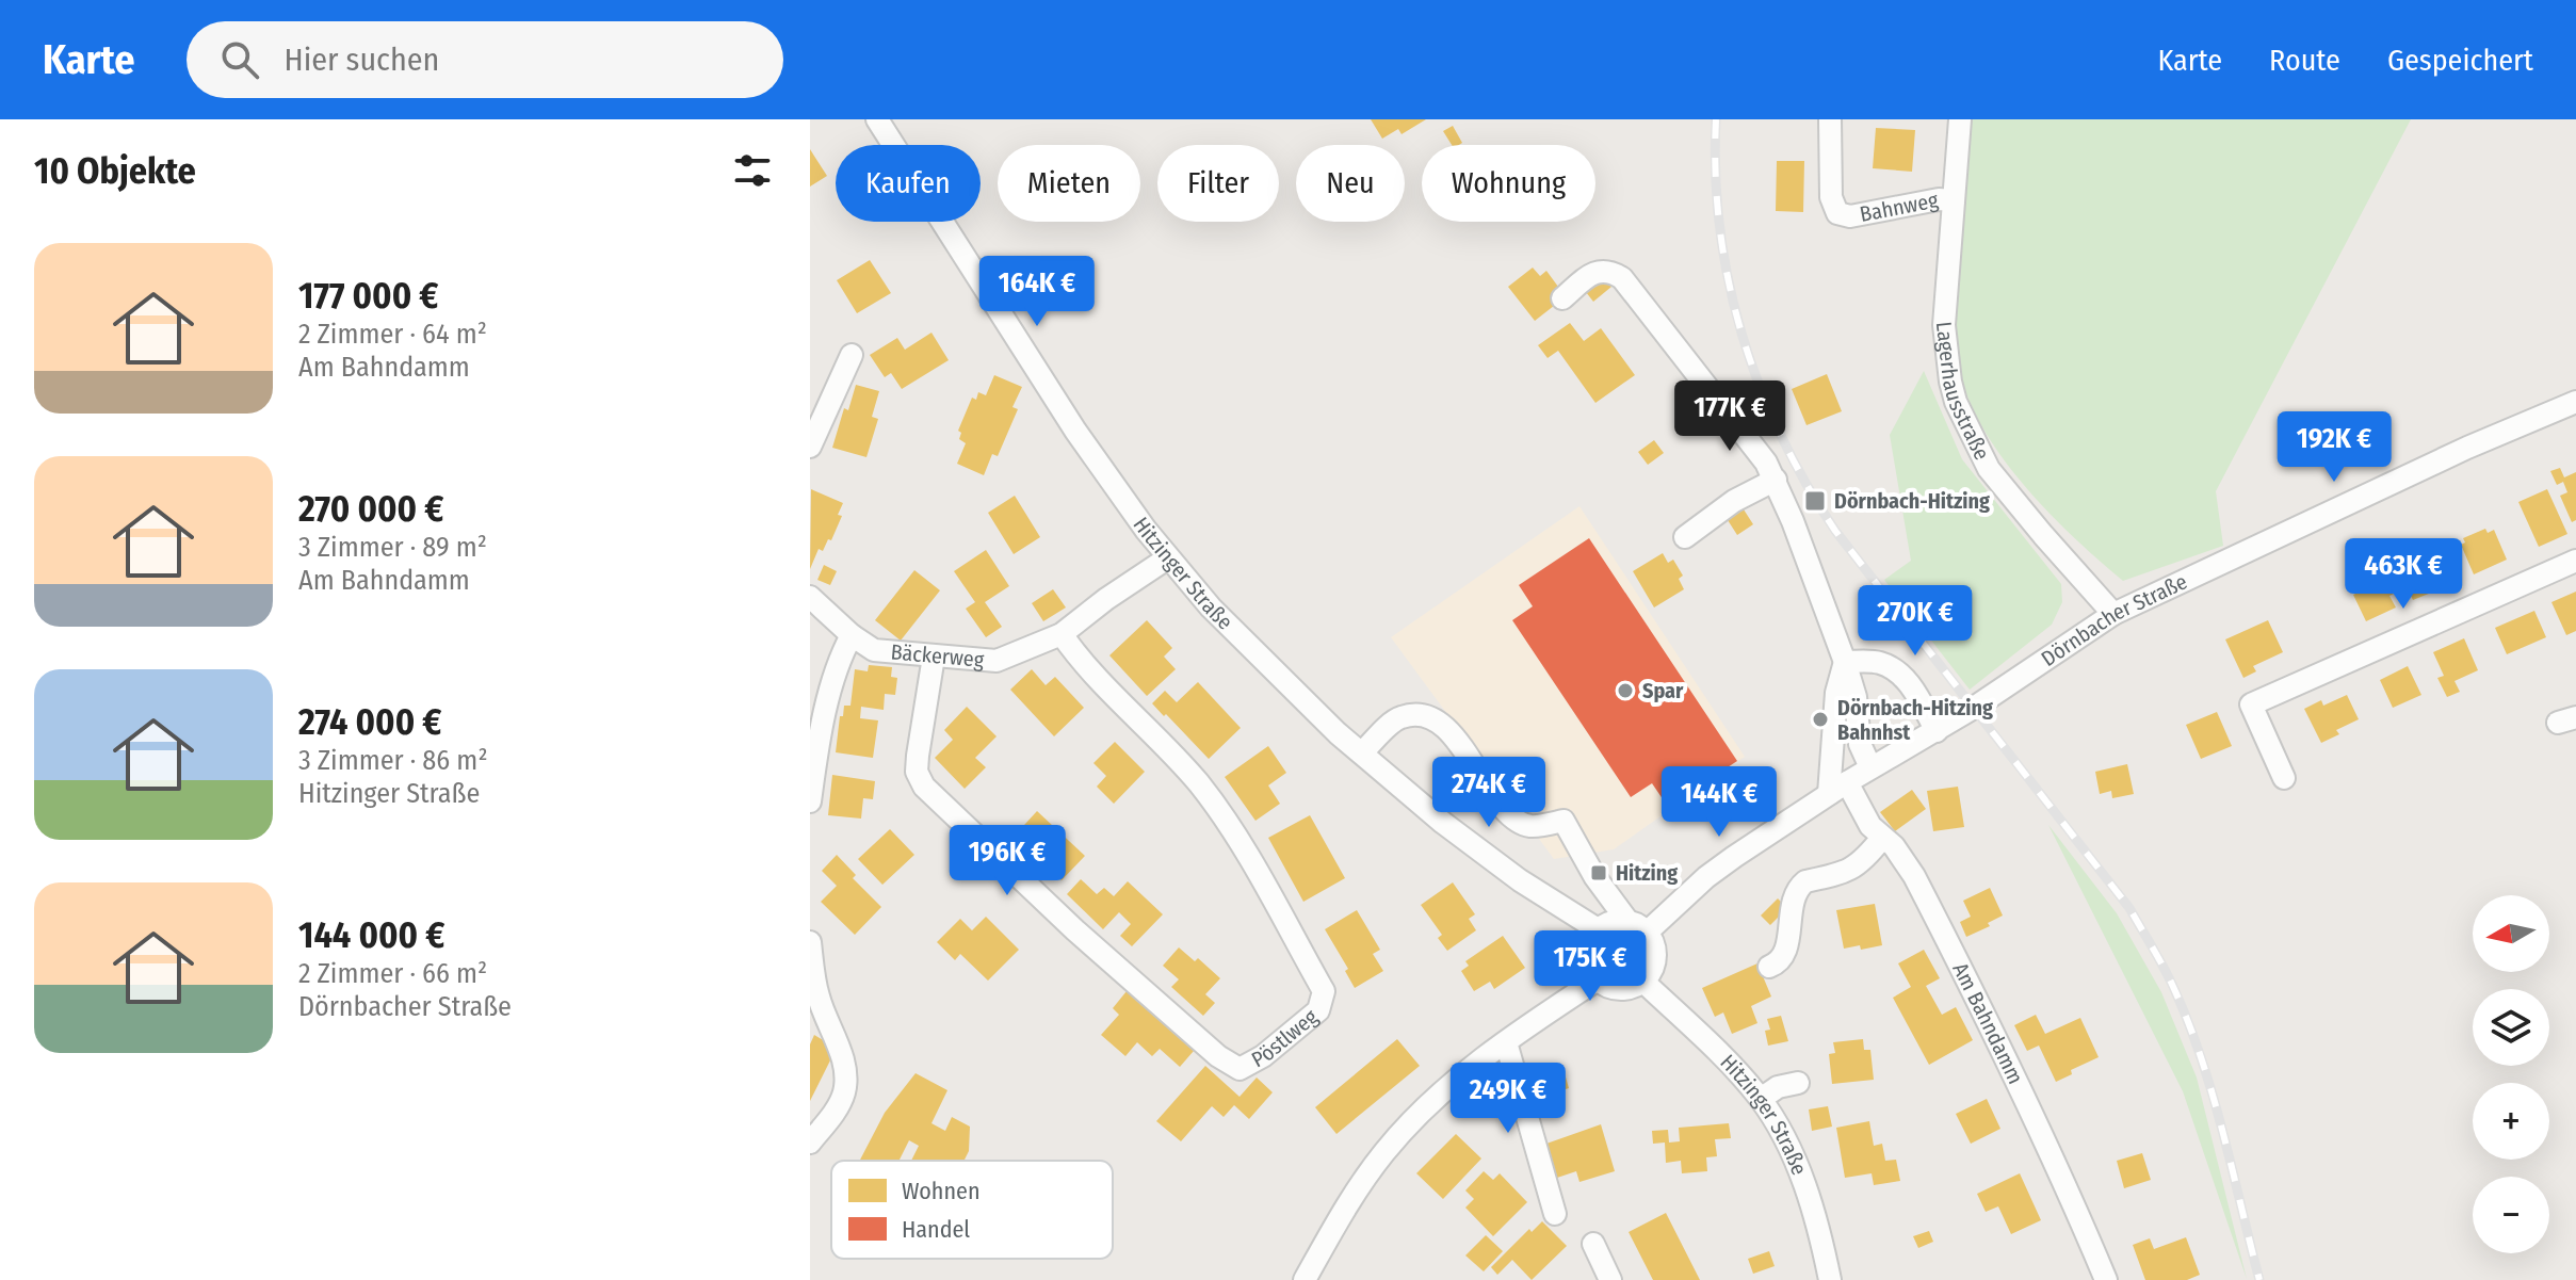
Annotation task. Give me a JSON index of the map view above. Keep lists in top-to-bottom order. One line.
{"streets":{"street":["Bahnweg","Lagerhausstraße","Hitzinger Straße","Dörnbacher Straße","Bäckerweg","Am Bahndamm","Pöstlweg"]},"crossings":[["Bahnweg","Lagerhausstraße"],["Lagerhausstraße","Dörnbacher Straße"],["Hitzinger Straße","Dörnbacher Straße"],["Hitzinger Straße","Bäckerweg"],["Dörnbacher Straße","Am Bahndamm"],["Bäckerweg","Pöstlweg"]],"places":{"transit":["Dörnbach-Hitzing","Hitzing"],"other":["Spar","Dörnbach-Hitzing Bahnhst"]},"legend":["Wohnen","Handel"],"north":"left","page":{"header":"Karte","search":"Hier suchen","nav":["Karte","Route","Gespeichert"],"heading":"10 Objekte","chip":["Kaufen","Mieten","Filter","Neu","Wohnung"],"list":[{"name":"177 000 €","note":"2 Zimmer · 64 m² · Am Bahndamm"},{"name":"270 000 €","note":"3 Zimmer · 89 m² · Am Bahndamm"},{"name":"274 000 €","note":"3 Zimmer · 86 m² · Hitzinger Straße"},{"name":"144 000 €","note":"2 Zimmer · 66 m² · Dörnbacher Straße"}],"price":["164K €","177K €","192K €","463K €","270K €","274K €","144K €","196K €","175K €","249K €"],"map_buttons":["+","−"]}}
